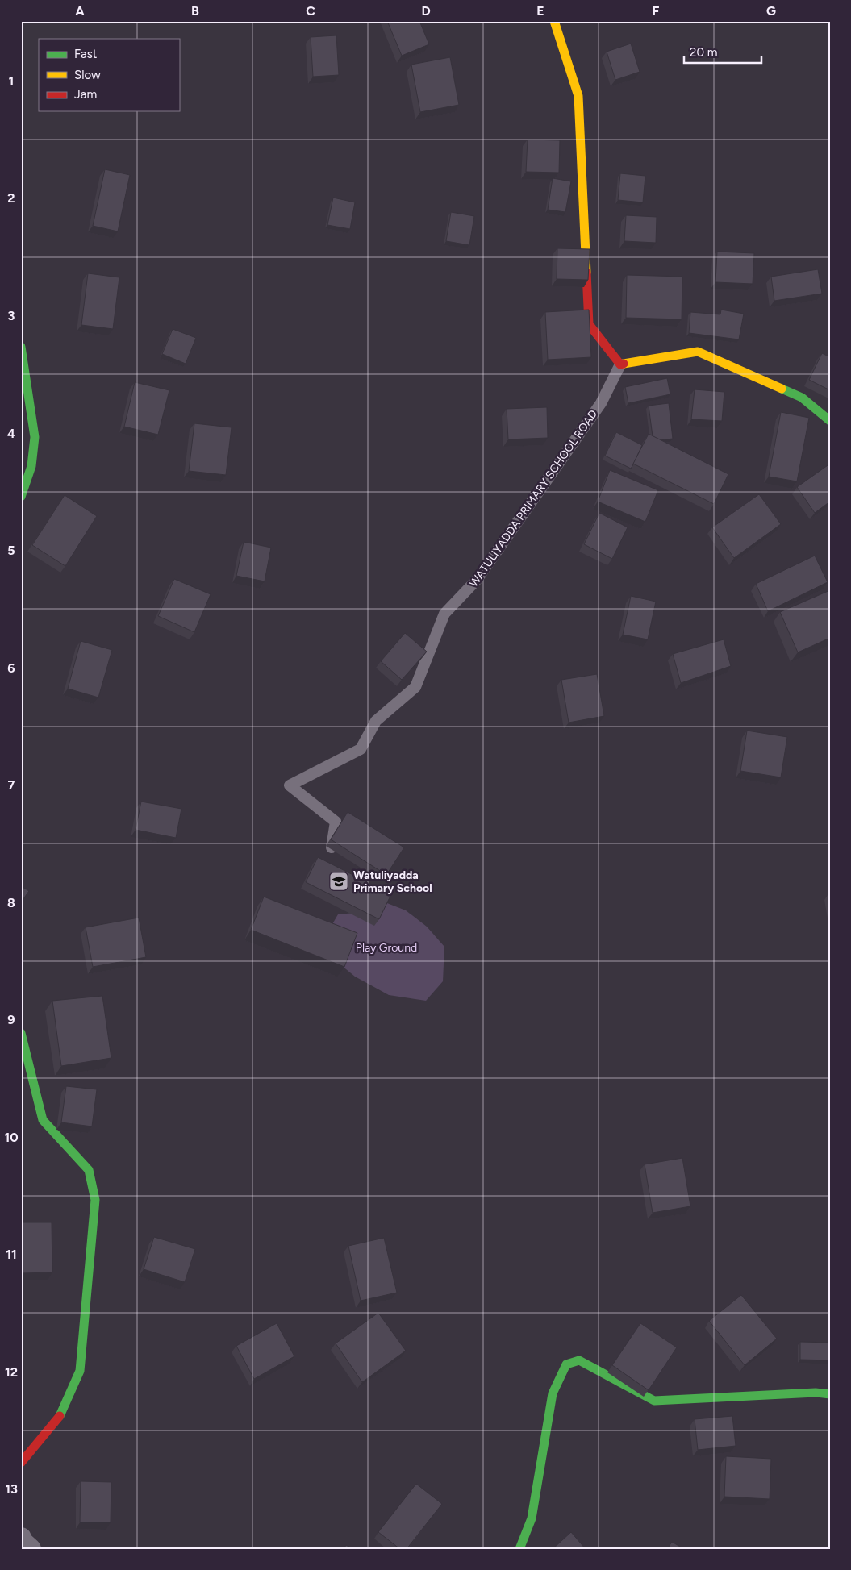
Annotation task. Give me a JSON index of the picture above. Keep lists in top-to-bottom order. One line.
{"streets":{"lane":["WATULIYADDA PRIMARY SCHOOL ROAD"]},"parks":["Play Ground"],"places":{"school or university":["Watuliyadda Primary School"]},"legend":["Fast","Slow","Jam"],"scale_bar":"20 m","grid":{"columns":["A","B","C","D","E","F","G"],"rows":["1","2","3","4","5","6","7","8","9","10","11","12","13"]}}
